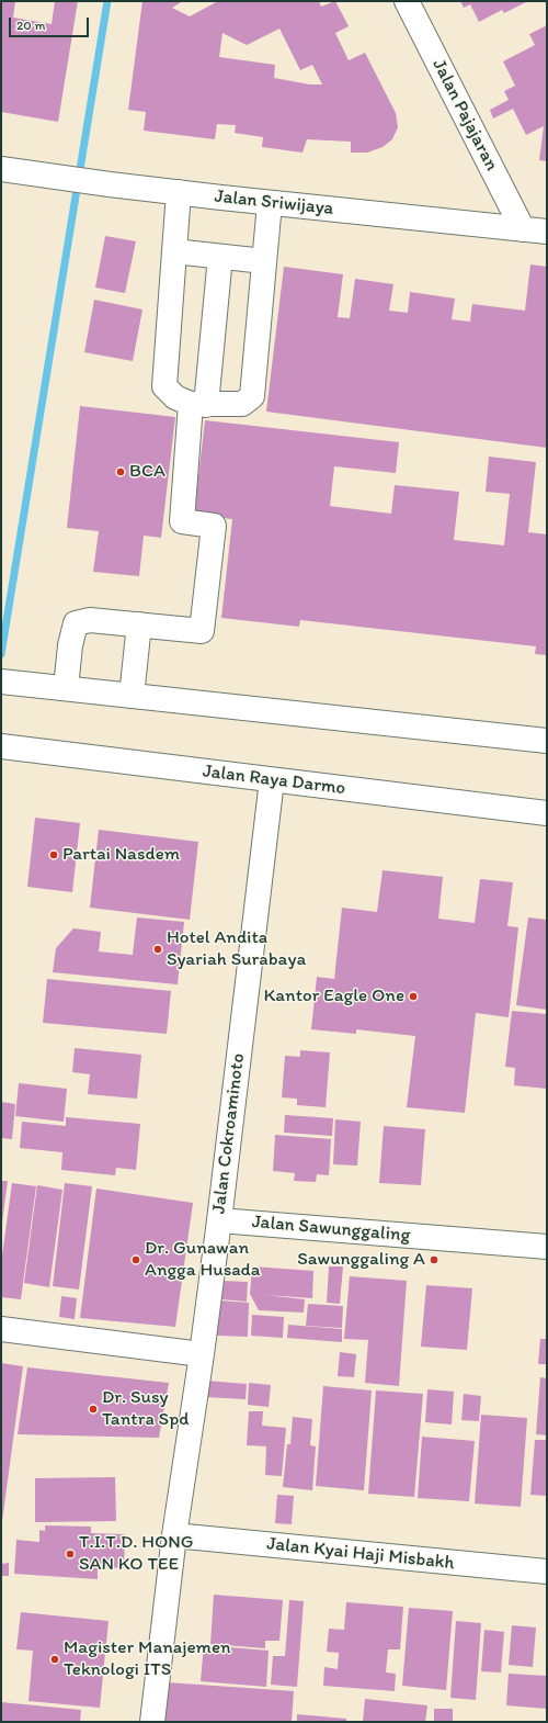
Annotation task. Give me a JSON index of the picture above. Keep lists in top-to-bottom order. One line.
{"streets":{"street":["Jalan Pajajaran","Jalan Sriwijaya","Jalan Raya Darmo","Jalan Cokroaminoto","Jalan Sawunggaling","Jalan Kyai Haji Misbakh"]},"crossings":[["Jalan Pajajaran","Jalan Sriwijaya"],["Jalan Raya Darmo","Jalan Cokroaminoto"],["Jalan Cokroaminoto","Jalan Sawunggaling"],["Jalan Cokroaminoto","Jalan Kyai Haji Misbakh"]],"places":["BCA","Partai Nasdem","Hotel Andita Syariah Surabaya","Kantor Eagle One","Dr. Gunawan Angga Husada","Sawunggaling A","Dr. Susy Tantra Spd","T.I.T.D. HONG SAN KO TEE","Magister Manajemen Teknologi ITS"],"scale_bar":"20 m"}
